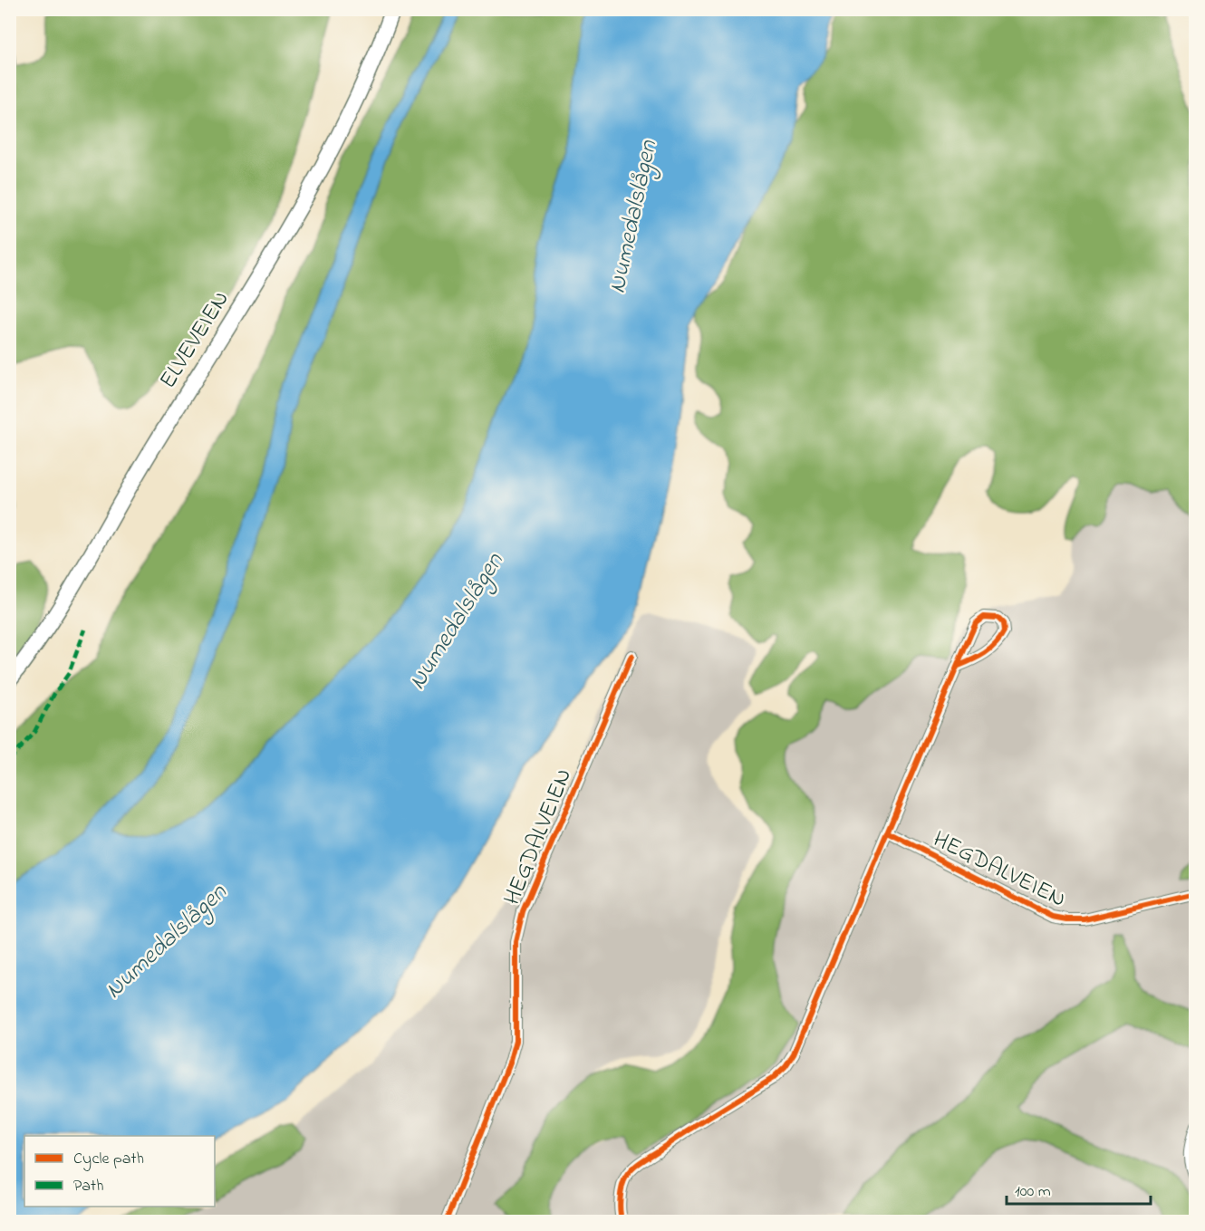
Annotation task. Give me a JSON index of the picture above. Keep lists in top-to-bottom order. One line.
{"streets":{"highway":["ELVEVEIEN"],"street":["HEGDALVEIEN"]},"water":["Numedalslågen"],"legend":["Cycle path","Path"],"scale_bar":"100 m"}
